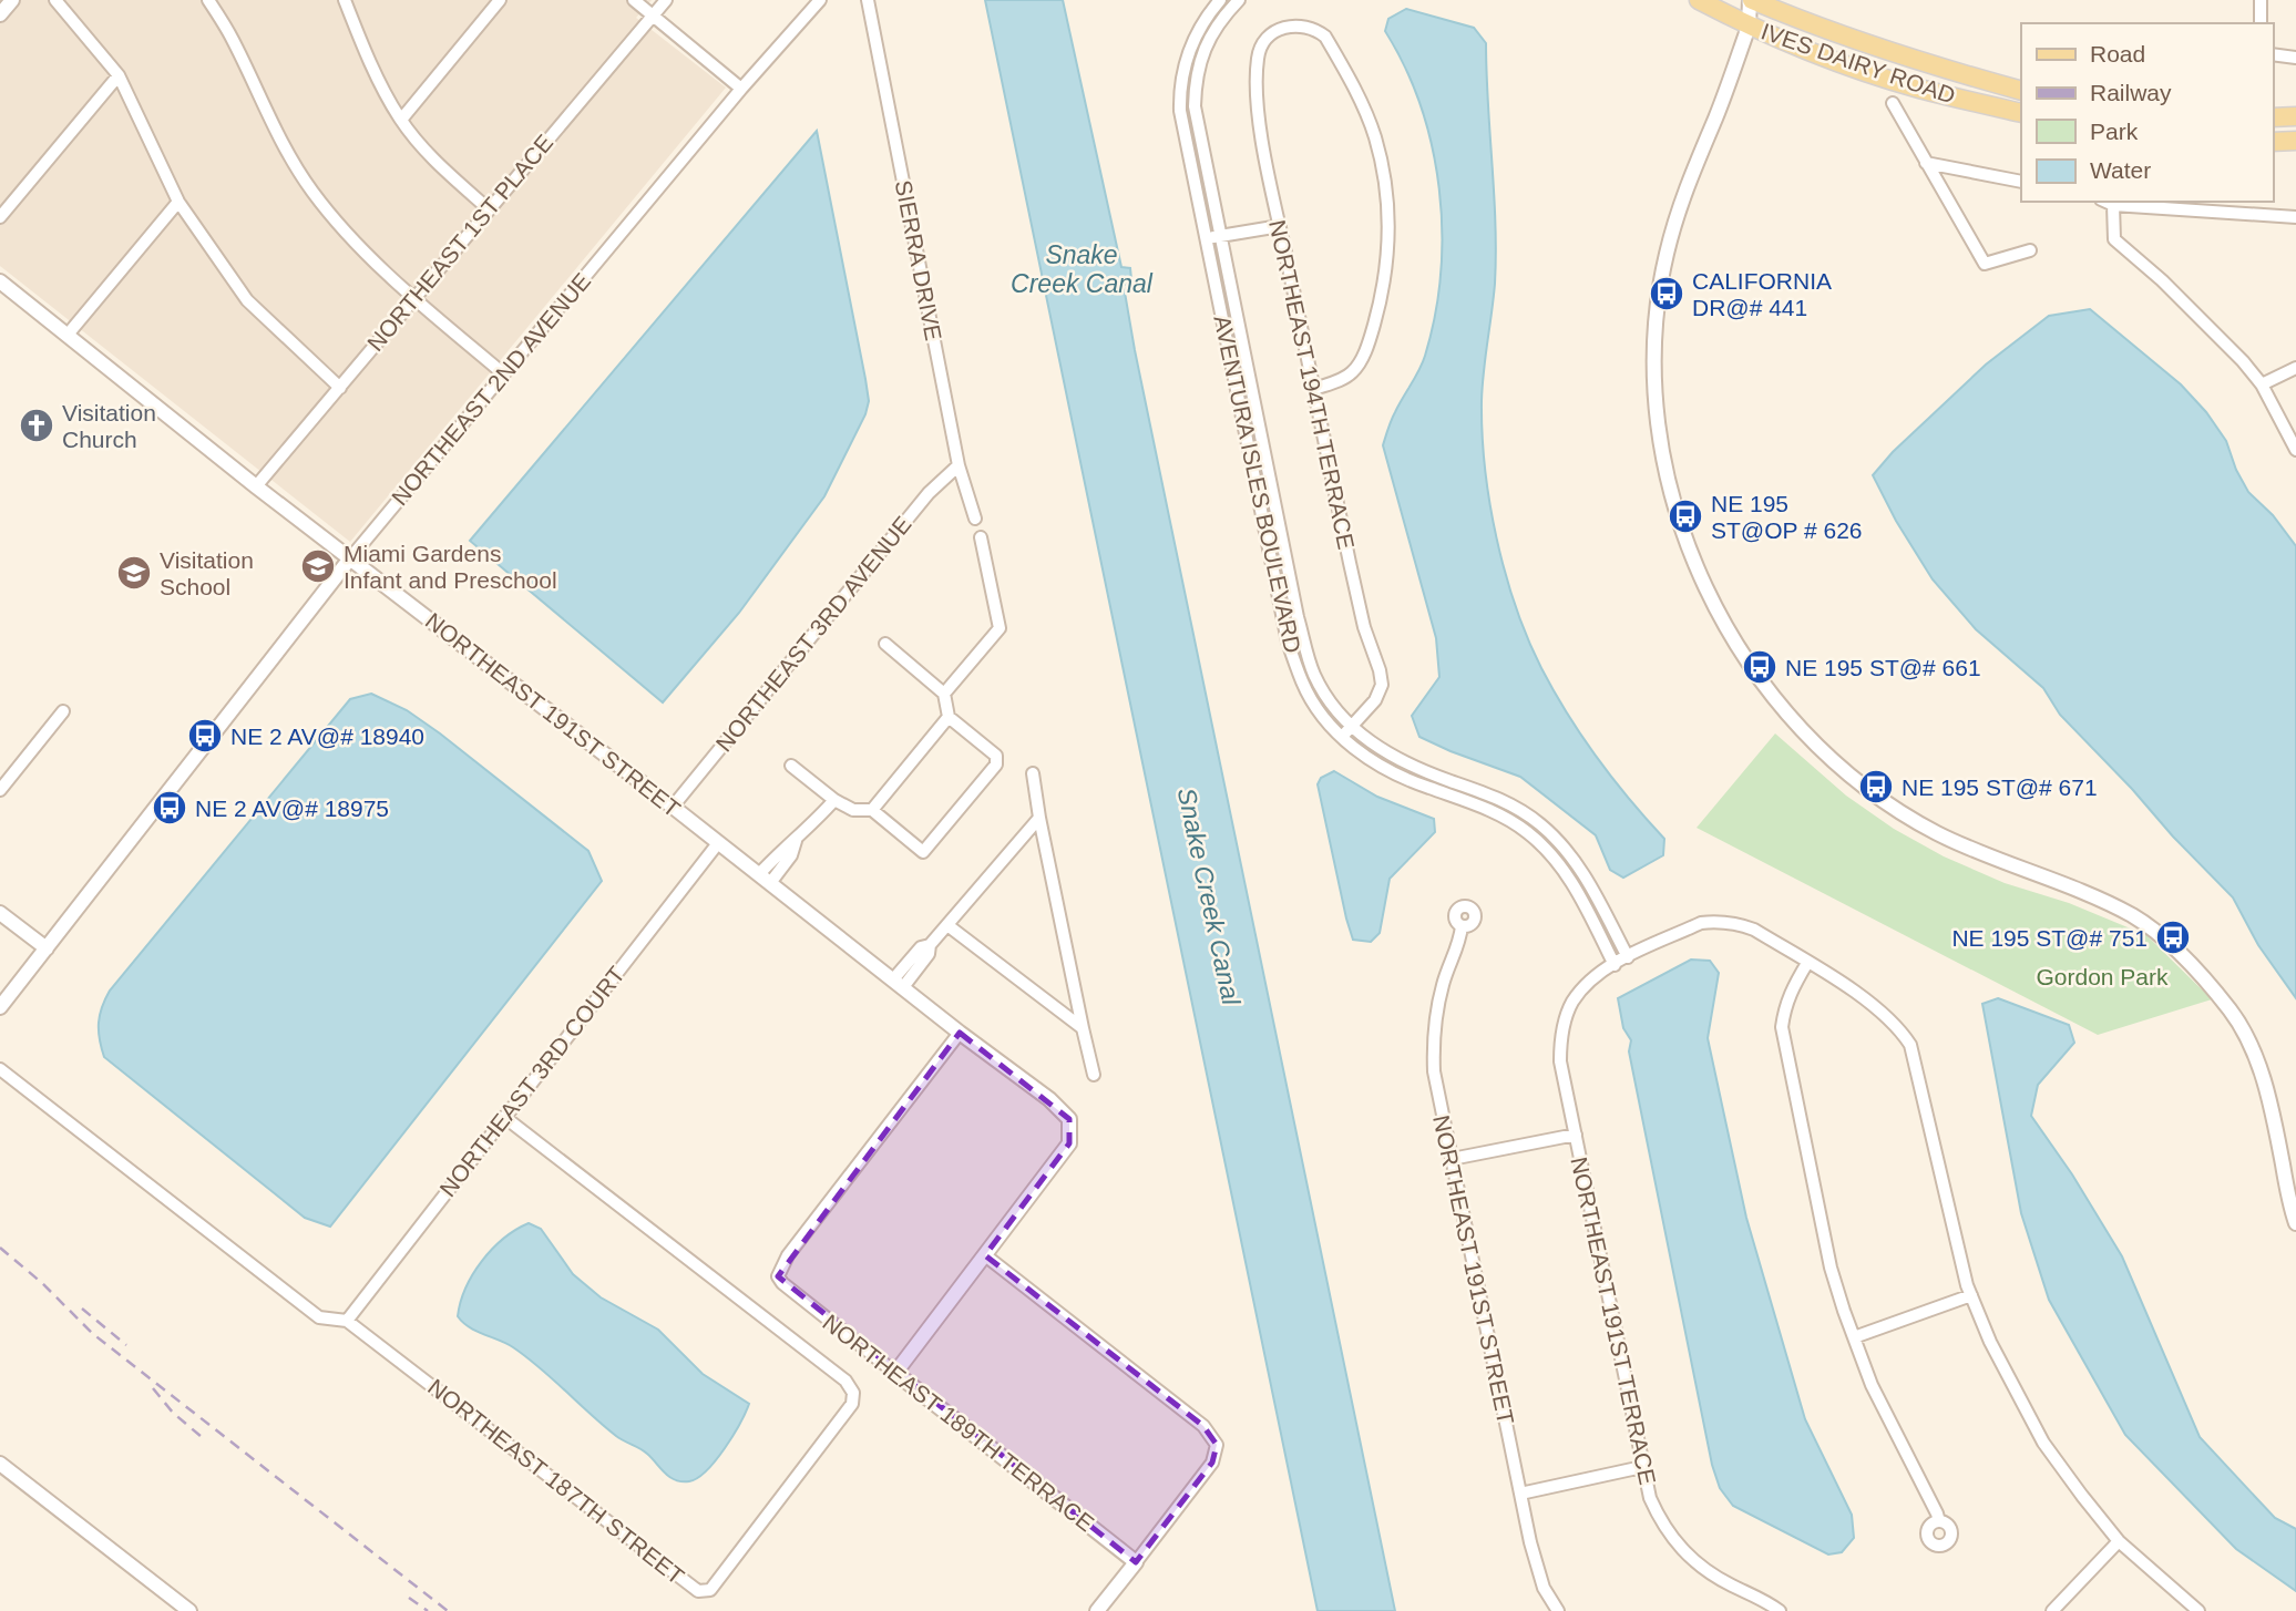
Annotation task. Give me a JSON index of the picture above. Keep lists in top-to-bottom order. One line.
{"streets":{"main road":["IVES DAIRY ROAD"],"street":["NORTHEAST 1ST PLACE","SIERRA DRIVE","NORTHEAST 194TH TERRACE","NORTHEAST 2ND AVENUE","AVENTURA ISLES BOULEVARD","NORTHEAST 3RD AVENUE","NORTHEAST 191ST STREET","NORTHEAST 3RD COURT","NORTHEAST 191ST TERRACE","NORTHEAST 189TH TERRACE","NORTHEAST 187TH STREET"]},"crossings":[["NORTHEAST 1ST PLACE","NORTHEAST 191ST STREET"],["SIERRA DRIVE","NORTHEAST 3RD AVENUE"],["NORTHEAST 194TH TERRACE","AVENTURA ISLES BOULEVARD"],["NORTHEAST 2ND AVENUE","NORTHEAST 191ST STREET"],["AVENTURA ISLES BOULEVARD","NORTHEAST 191ST TERRACE"],["NORTHEAST 3RD AVENUE","NORTHEAST 191ST STREET"],["NORTHEAST 191ST STREET","NORTHEAST 3RD COURT"],["NORTHEAST 191ST STREET","NORTHEAST 189TH TERRACE"],["NORTHEAST 3RD COURT","NORTHEAST 187TH STREET"]],"water":["Snake Creek Canal"],"parks":["Gordon Park"],"places":{"bus stop":["CALIFORNIA DR@# 441","NE 195 ST@OP # 626","NE 195 ST@# 661","NE 2 AV@# 18940","NE 195 ST@# 671","NE 2 AV@# 18975","NE 195 ST@# 751"],"church":["Visitation Church"],"school or university":["Miami Gardens Infant and Preschool","Visitation School"]},"legend":["Road","Railway","Park","Water"]}
